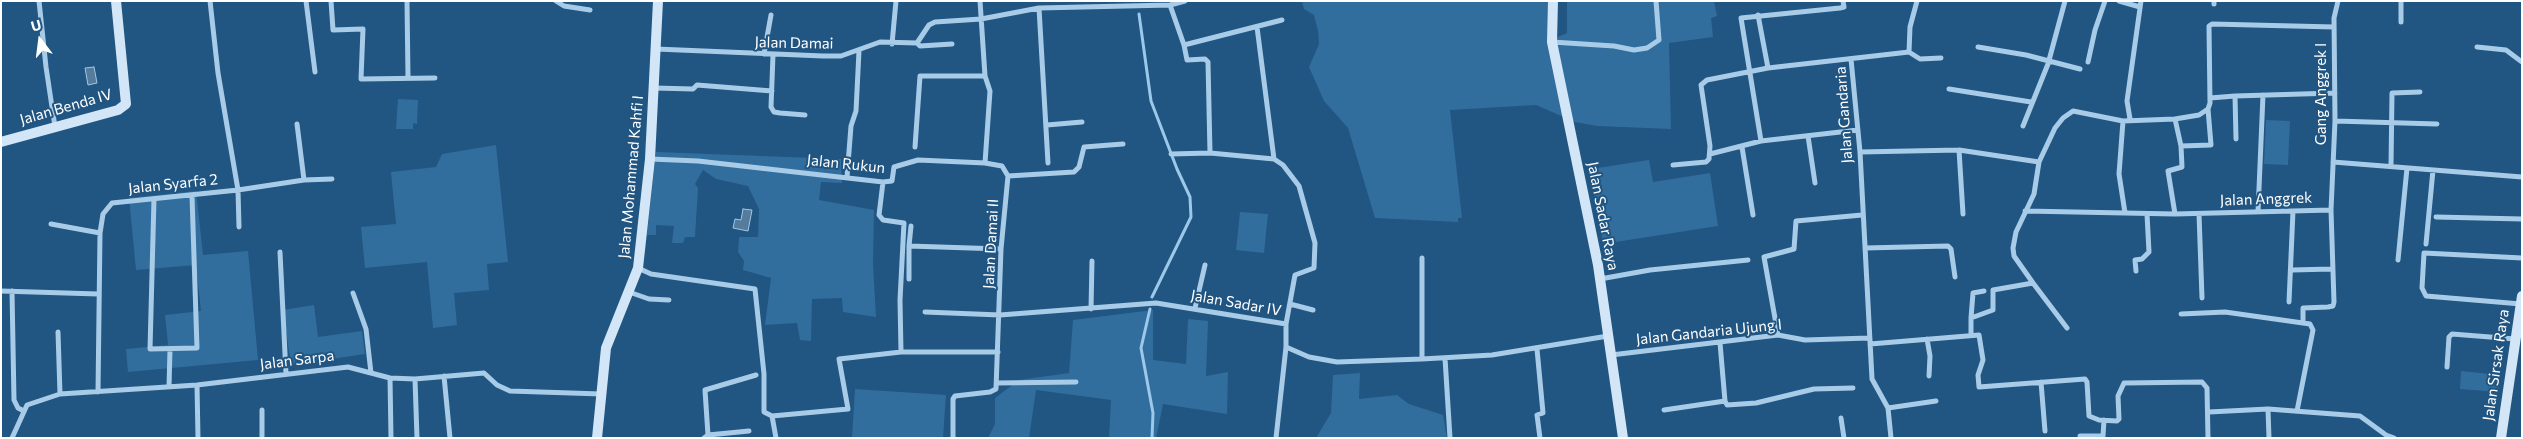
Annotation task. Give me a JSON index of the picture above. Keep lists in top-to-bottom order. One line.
{"streets":{"street":["Jalan Damai","Gang Anggrek I","Jalan Benda IV","Jalan Gandaria","Jalan Rukun","Jalan Mohammad Kahfi I","Jalan Syarfa 2","Jalan Anggrek","Jalan Sadar Raya","Jalan Damai II","Jalan Sadar IV","Jalan Gandaria Ujung I","Jalan Sarpa","Jalan Sirsak Raya"]},"crossings":[["Jalan Damai","Jalan Mohammad Kahfi I"],["Gang Anggrek I","Jalan Anggrek"],["Jalan Gandaria","Jalan Gandaria Ujung I"],["Jalan Rukun","Jalan Mohammad Kahfi I"],["Jalan Rukun","Jalan Damai II"],["Jalan Mohammad Kahfi I","Jalan Sarpa"],["Jalan Syarfa 2","Jalan Sarpa"],["Jalan Sadar Raya","Jalan Gandaria Ujung I"],["Jalan Damai II","Jalan Sadar IV"]],"north":"top"}
